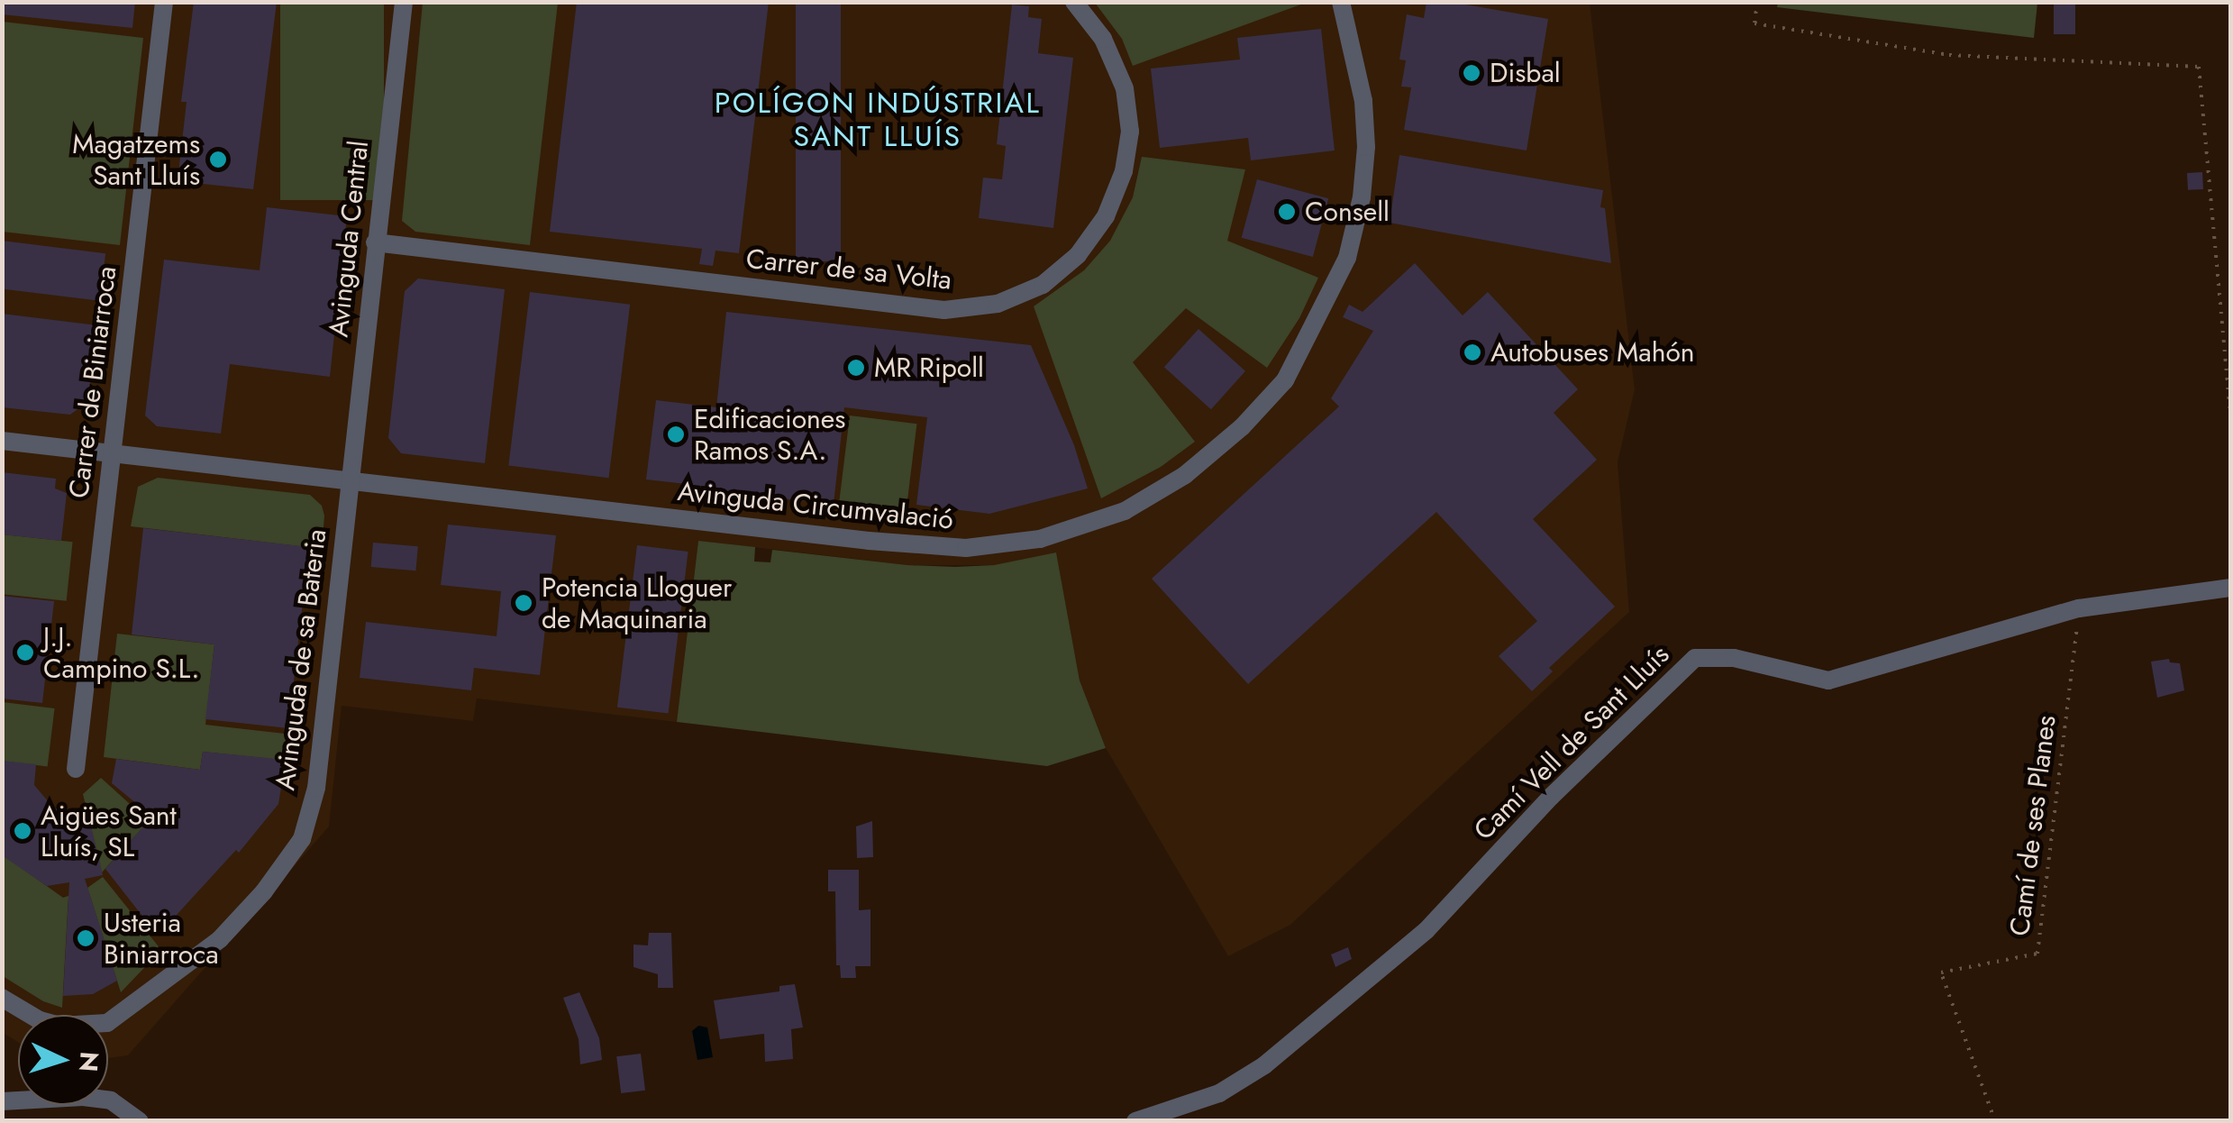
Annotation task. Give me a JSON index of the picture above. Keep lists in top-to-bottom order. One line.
{"streets":{"street":["Avinguda Central","Carrer de sa Volta","Carrer de Biniarroca","Avinguda Circumvalació","Avinguda de sa Bateria","Camí Vell de Sant Lluís"],"path":["Camí de ses Planes"]},"crossings":[["Avinguda Central","Carrer de sa Volta"],["Avinguda Central","Avinguda Circumvalació"],["Avinguda Central","Avinguda de sa Bateria"],["Carrer de Biniarroca","Avinguda Circumvalació"],["Avinguda Circumvalació","Avinguda de sa Bateria"],["Camí Vell de Sant Lluís","Camí de ses Planes"]],"districts":["POLÍGON INDÚSTRIAL SANT LLUÍS"],"places":["Disbal","Magatzems Sant Lluís","Consell","Autobuses Mahón","MR Ripoll","Edificaciones Ramos S.A.","Potencia Lloguer de Maquinaria","J.J. Campino S.L.","Aigües Sant Lluís, SL","Usteria Biniarroca"],"north":"right"}
